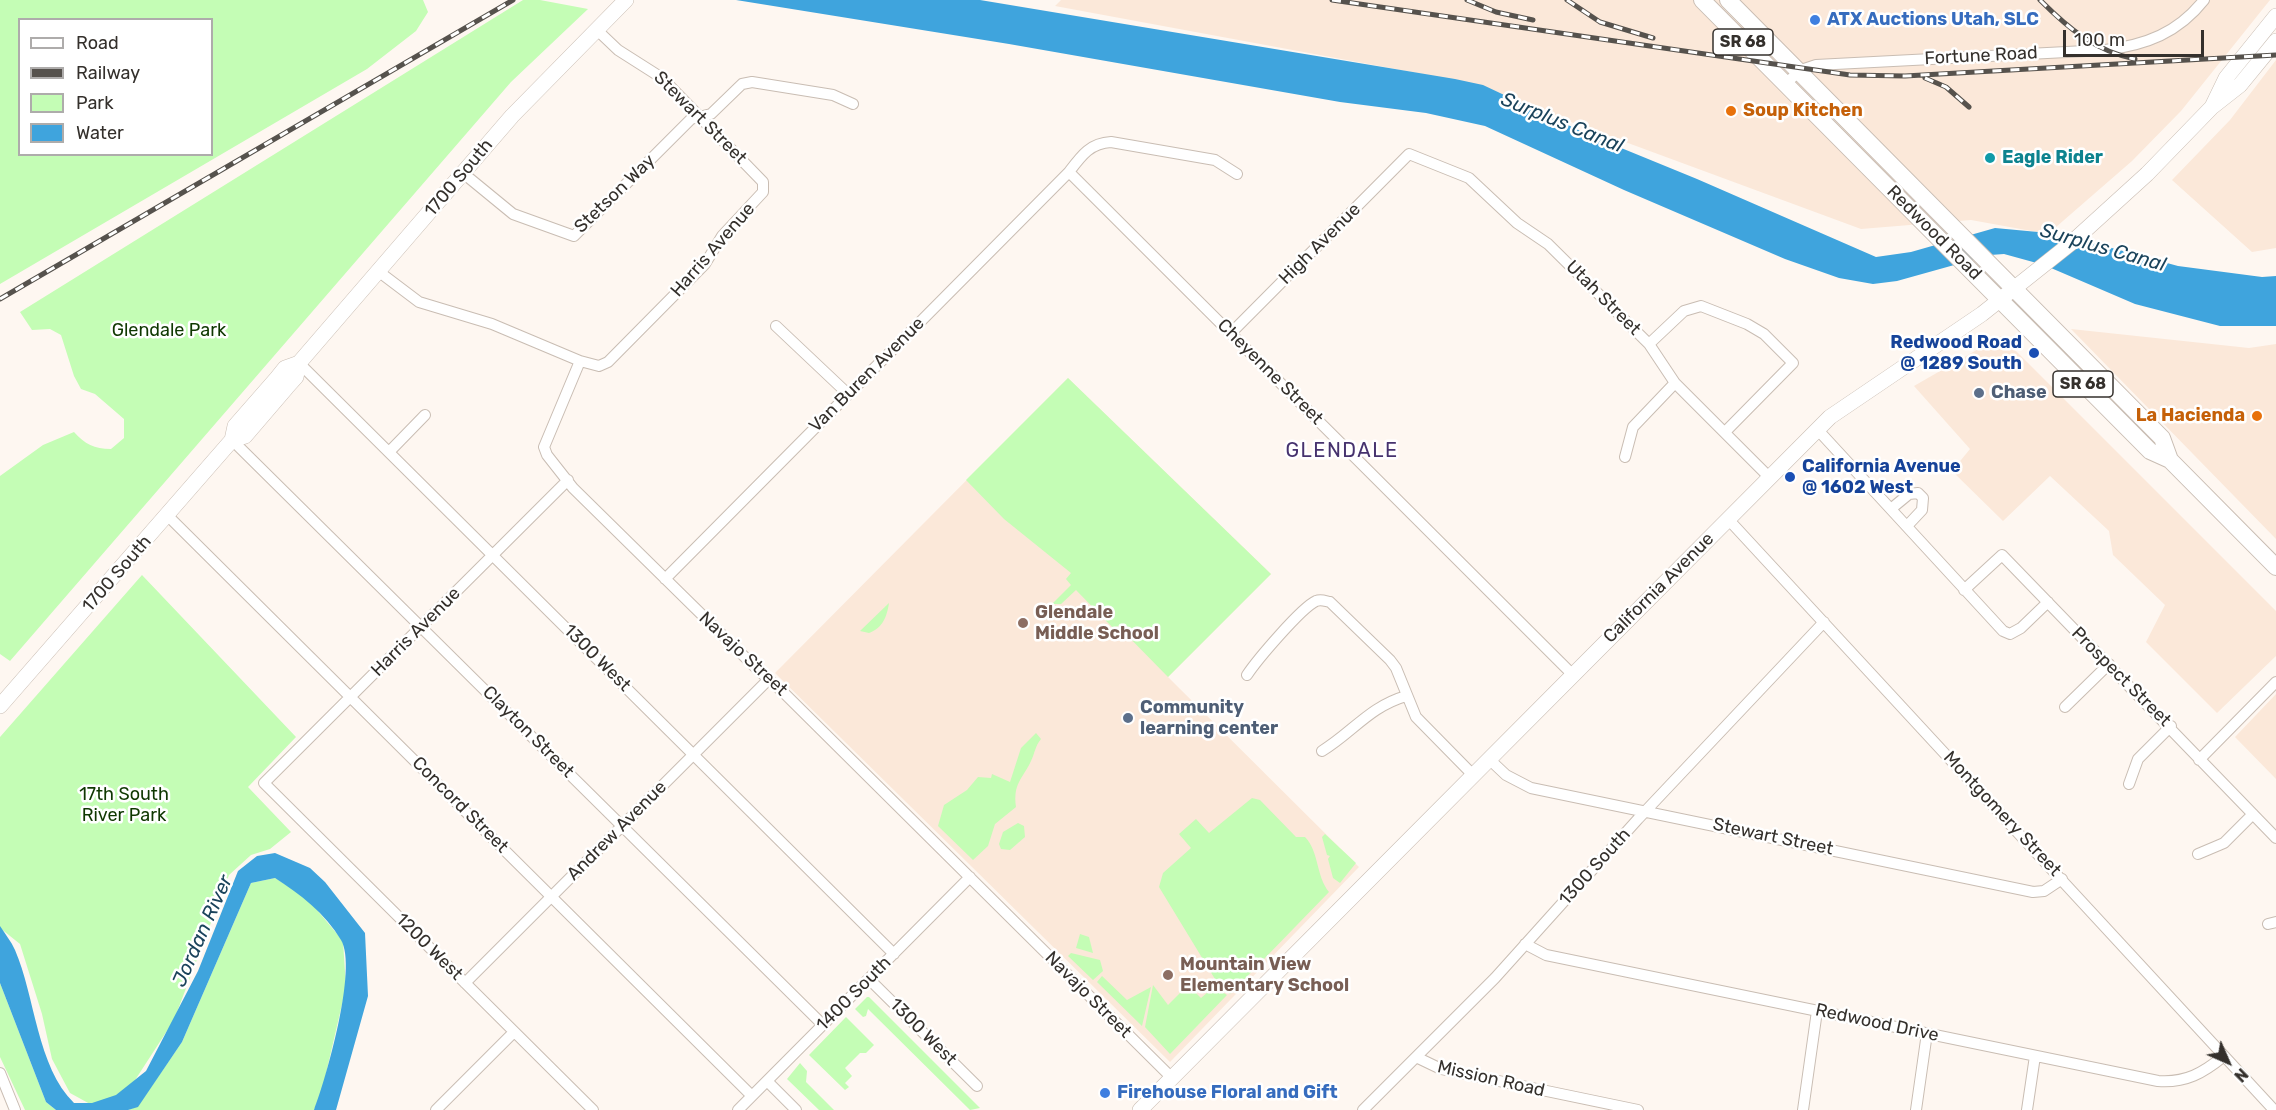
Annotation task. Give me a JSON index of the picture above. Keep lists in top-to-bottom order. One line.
{"streets":{"main road":["SR 68","1700 South","Redwood Road","California Avenue"],"street":["Fortune Road","Stewart Street","Stetson Way","High Avenue","Harris Avenue","Utah Street","Cheyenne Street","Van Buren Avenue","Navajo Street","1300 West","Prospect Street","Clayton Street","Concord Street","Montgomery Street","Andrew Avenue","1300 South","1200 West","1400 South","Redwood Drive","Mission Road"]},"crossings":[["Fortune Road","Redwood Road"],["Stewart Street","1700 South"],["Stewart Street","Stetson Way"],["Stewart Street","Harris Avenue"],["Stewart Street","California Avenue"],["Stewart Street","Montgomery Street"],["Stewart Street","1300 South"],["1700 South","Stetson Way"],["1700 South","1300 West"],["1700 South","Clayton Street"],["1700 South","Concord Street"],["Redwood Road","California Avenue"],["High Avenue","Utah Street"],["High Avenue","Cheyenne Street"],["Harris Avenue","Navajo Street"],["Harris Avenue","1300 West"],["Harris Avenue","Clayton Street"],["Harris Avenue","Concord Street"],["Harris Avenue","1200 West"],["Utah Street","California Avenue"],["Cheyenne Street","Van Buren Avenue"],["Cheyenne Street","California Avenue"],["Van Buren Avenue","Navajo Street"],["California Avenue","Navajo Street"],["California Avenue","Montgomery Street"],["Navajo Street","Andrew Avenue"],["Navajo Street","1400 South"],["1300 West","Andrew Avenue"],["1300 West","1400 South"],["Clayton Street","Andrew Avenue"],["Clayton Street","1400 South"],["Concord Street","Andrew Avenue"],["Concord Street","1400 South"],["Montgomery Street","1300 South"],["Montgomery Street","Redwood Drive"],["Andrew Avenue","1200 West"],["1300 South","Redwood Drive"],["1300 South","Mission Road"]],"districts":["GLENDALE"],"water":["Surplus Canal","Jordan River"],"parks":["Glendale Park","17th South River Park"],"places":["ATX Auctions Utah, SLC","Soup Kitchen","Eagle Rider","Redwood Road @ 1289 South","Chase","La Hacienda","California Avenue @ 1602 West","Glendale Middle School","Community learning center","Mountain View Elementary School","Firehouse Floral and Gift"],"legend":["Road","Railway","Park","Water"],"scale_bar":"100 m","north":"bottom right"}
